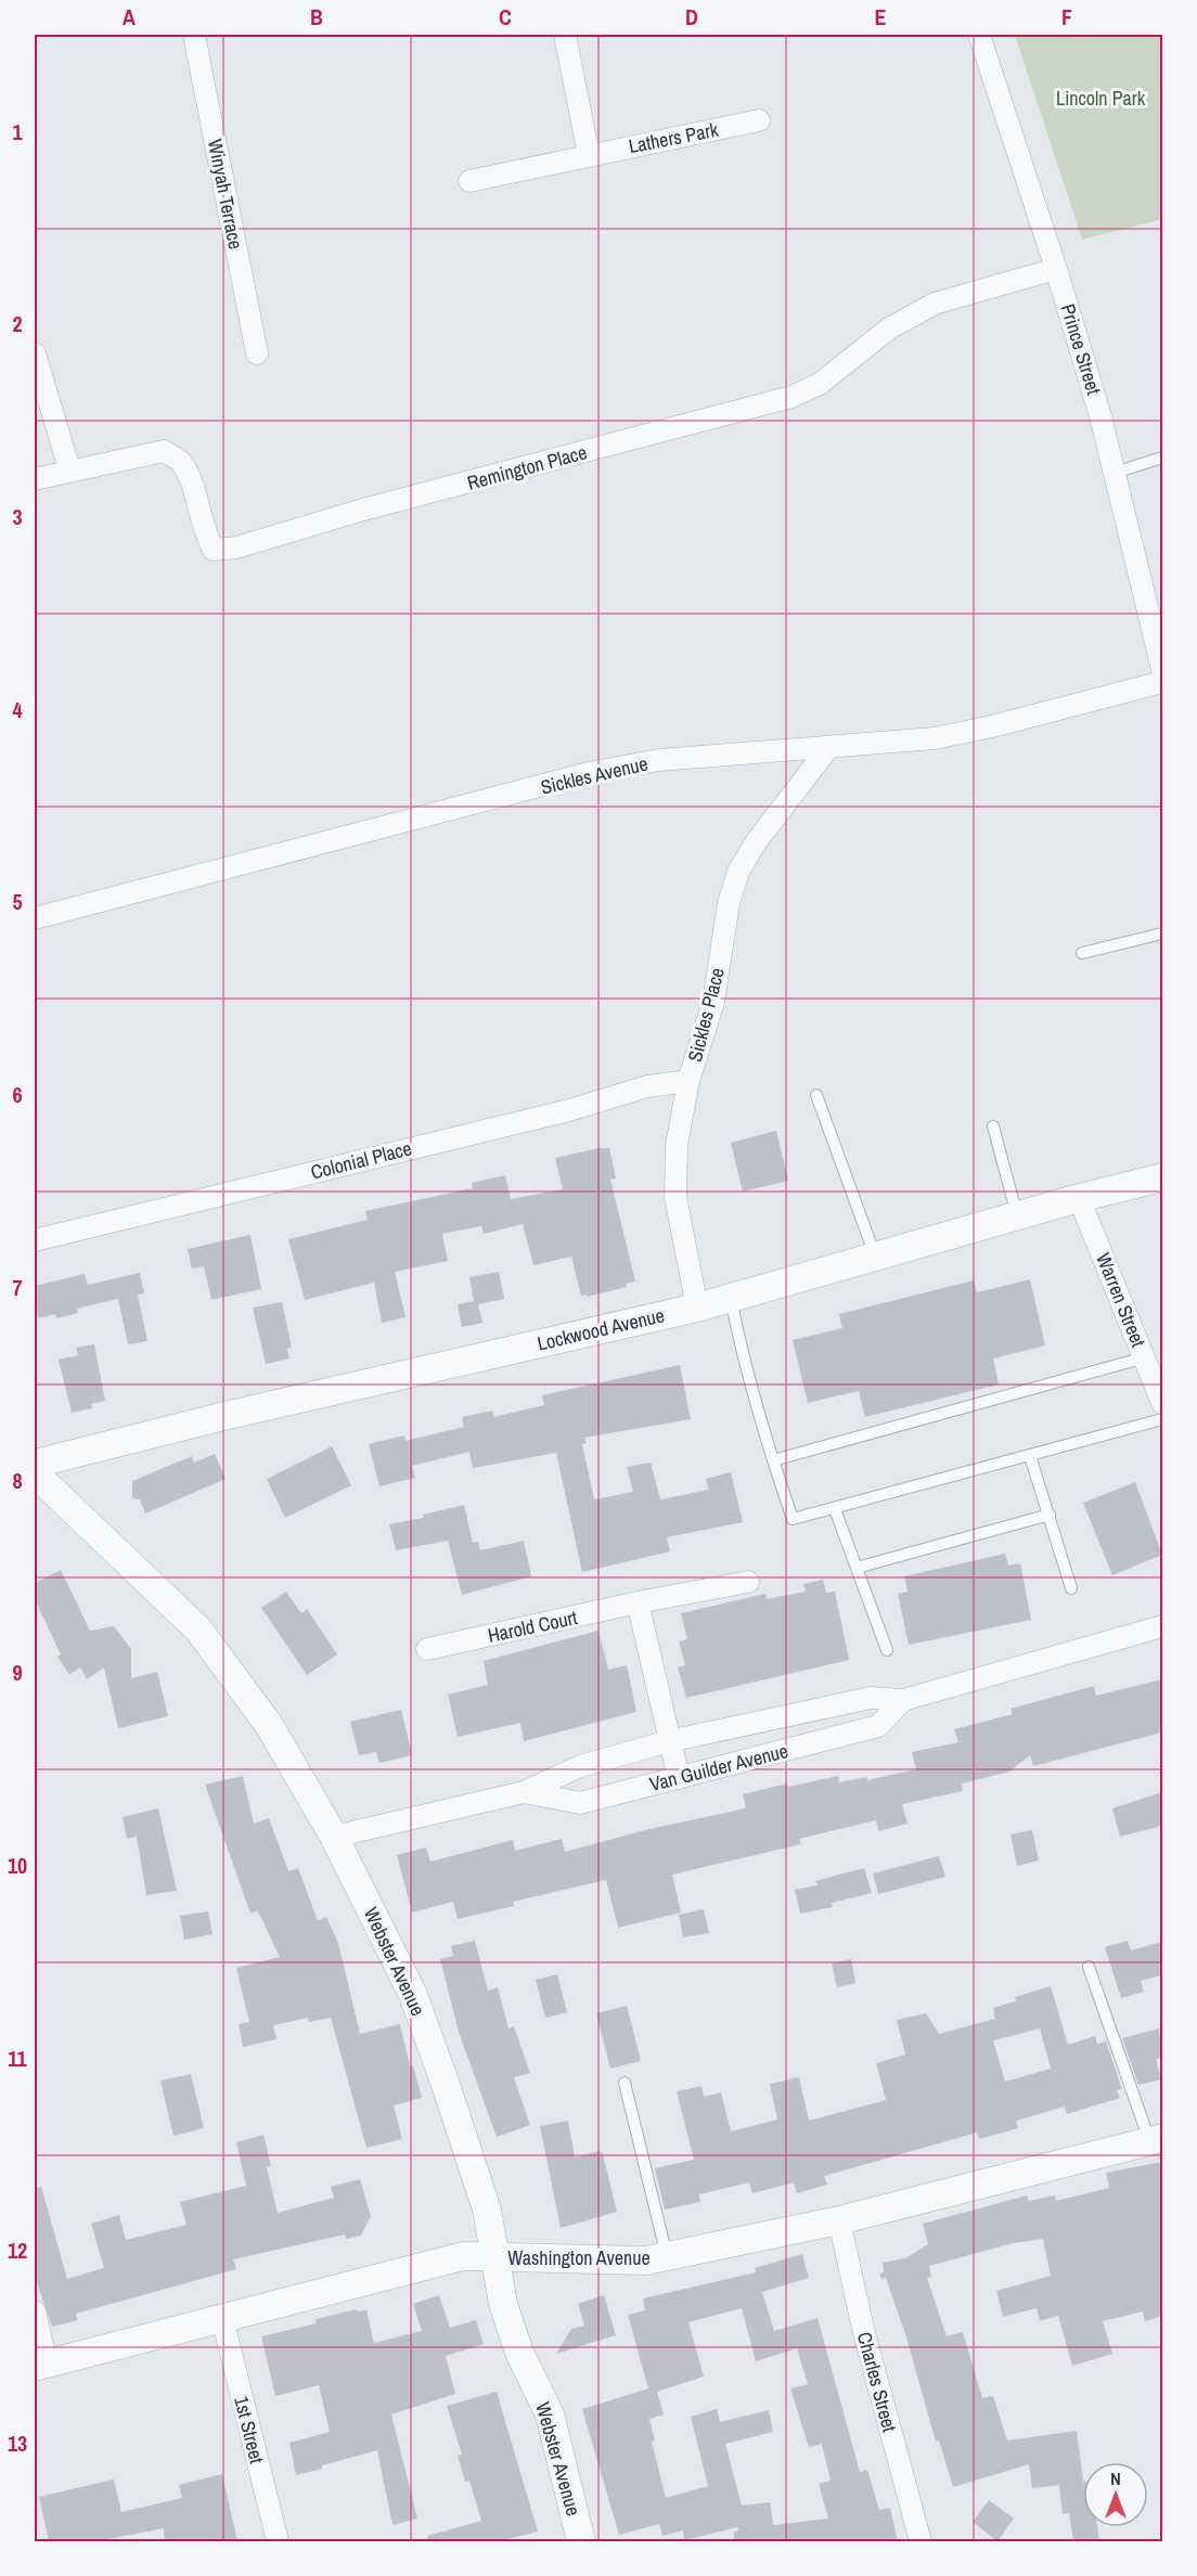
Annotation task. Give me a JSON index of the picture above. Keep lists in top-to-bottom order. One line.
{"streets":{"street":["Lathers Park","Winyah Terrace","Prince Street","Remington Place","Sickles Avenue","Sickles Place","Colonial Place","Warren Street","Lockwood Avenue","Harold Court","Van Guilder Avenue","Webster Avenue","Washington Avenue","Charles Street","1st Street"]},"crossings":[["Prince Street","Remington Place"],["Sickles Avenue","Sickles Place"],["Sickles Place","Colonial Place"],["Sickles Place","Lockwood Avenue"],["Warren Street","Lockwood Avenue"],["Van Guilder Avenue","Webster Avenue"],["Webster Avenue","Washington Avenue"],["Washington Avenue","Charles Street"],["Washington Avenue","1st Street"]],"parks":["Lincoln Park"],"north":"top","grid":{"columns":["A","B","C","D","E","F"],"rows":["1","2","3","4","5","6","7","8","9","10","11","12","13"]}}
